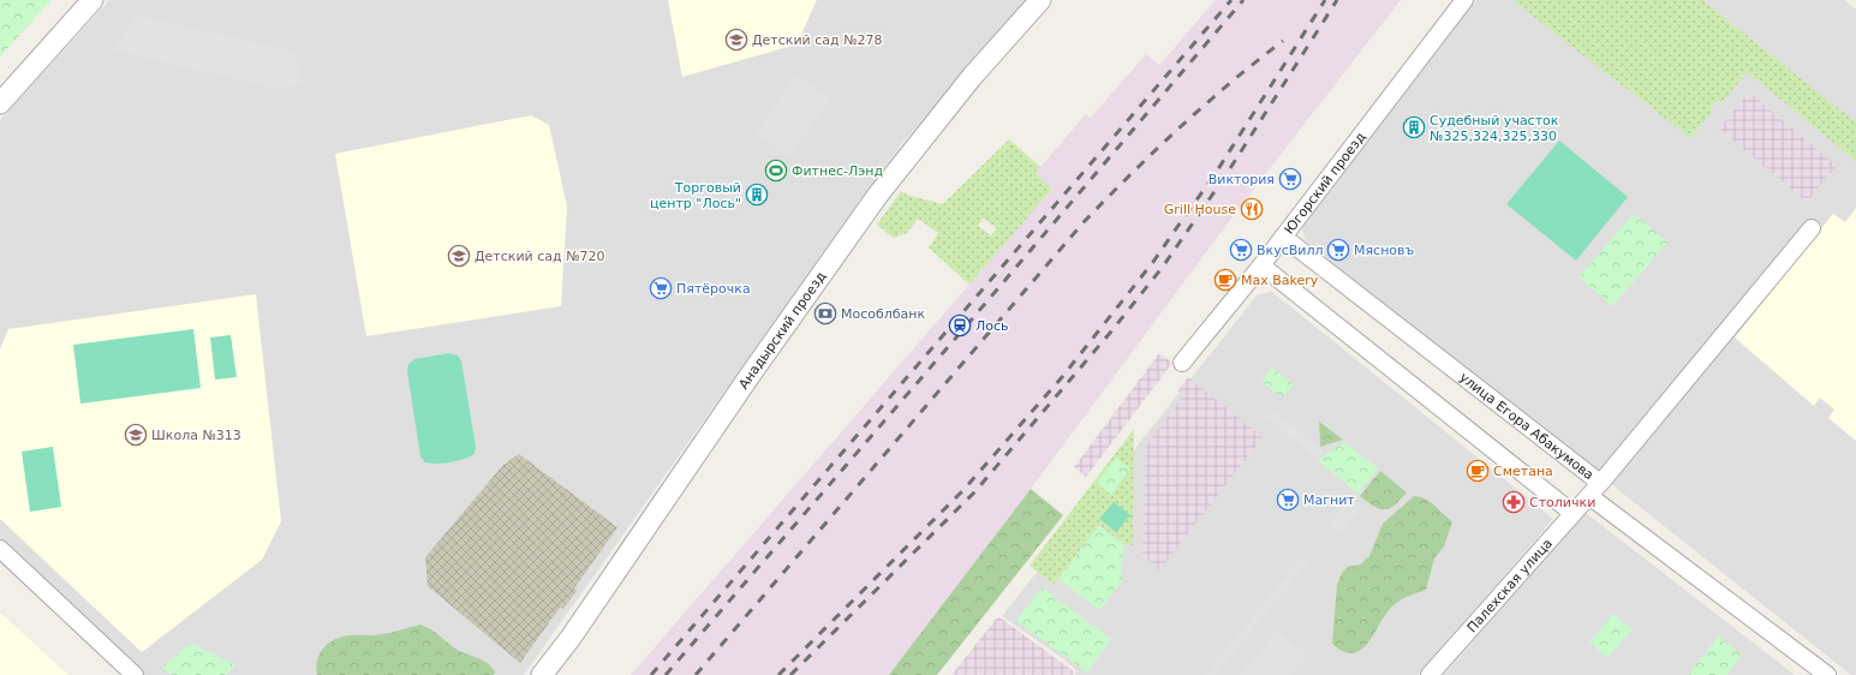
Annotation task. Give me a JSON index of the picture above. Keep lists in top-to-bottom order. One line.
{"streets":{"street":["Югорский проезд","Анадырский проезд","улица Егора Абакумова","Палехская улица"]},"crossings":[["Югорский проезд","улица Егора Абакумова"],["улица Егора Абакумова","Палехская улица"]],"places":{"school or university":["Детский сад №278","Детский сад №720","Школа №313"],"building":["Судебный участок №325,324,325,330","Торговый центр \"Лось\""],"sports":["Фитнес-Лэнд"],"supermarket":["Виктория","ВкусВилл","Мясновъ","Пятёрочка","Магнит"],"restaurant":["Grill House"],"cafe":["Max Bakery","Сметана"],"bank":["Мособлбанк"],"station":["Лось"],"pharmacy":["Столички"]}}
